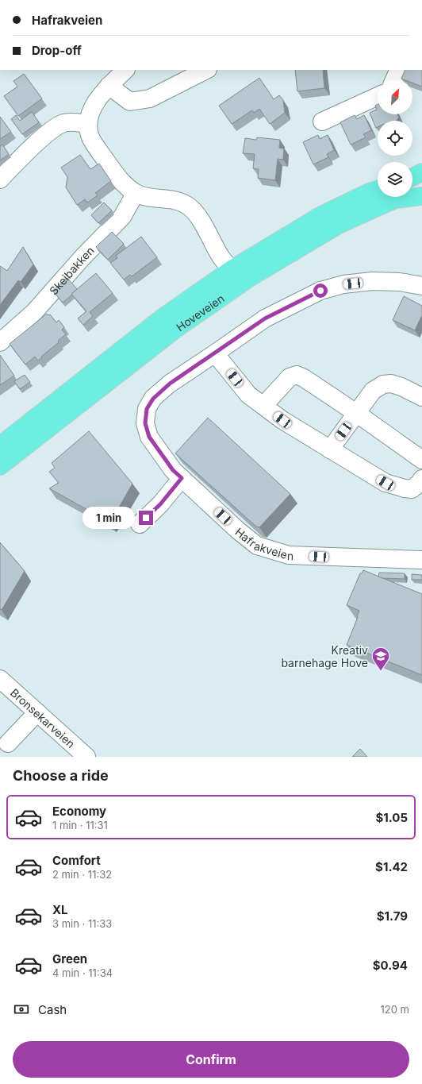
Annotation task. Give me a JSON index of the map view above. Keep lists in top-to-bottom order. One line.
{"streets":{"main road":["Hoveveien"],"street":["Skeibakken","Hafrakveien","Bronsekarveien"]},"places":{"school or university":["Kreativ barnehage Hove"]},"north":"top right","page":{"banner":["Hafrakveien","Drop-off"],"bubble":"1 min","heading":"Choose a ride","list":[{"name":"Economy","note":"1 min · 11:31","value":"$1.05"},{"name":"Comfort","note":"2 min · 11:32","value":"$1.42"},{"name":"XL","note":"3 min · 11:33","value":"$1.79"},{"name":"Green","note":"4 min · 11:34","value":"$0.94"}],"pay":["Cash","120 m"],"buttons":"Confirm"}}
